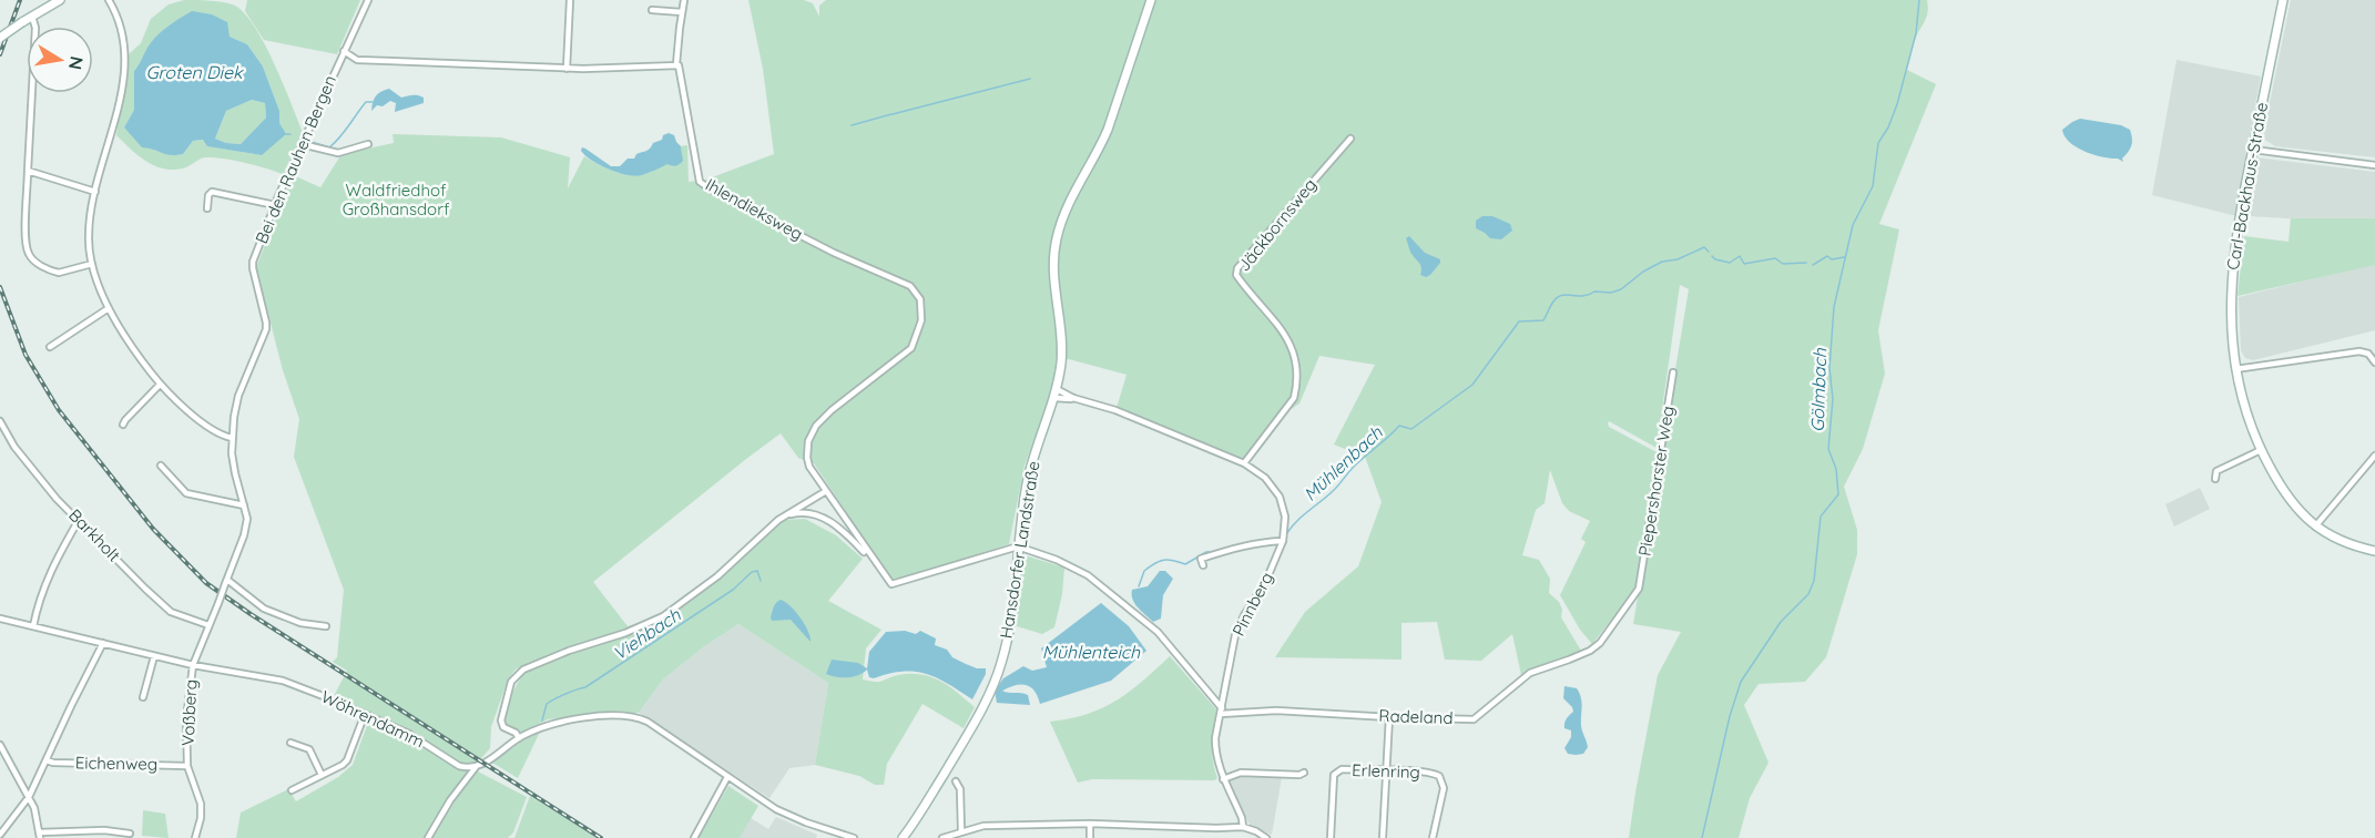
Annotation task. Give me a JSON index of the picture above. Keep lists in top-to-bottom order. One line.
{"streets":{"main road":["Carl-Backhaus-Straße","Hansdorfer Landstraße"],"street":["Bei den Rauhen Bergen","Ihlendieksweg","Jäckbornsweg","Piepershorster Weg","Barkholt","Pinnberg","Voßberg","Radeland","Wöhrendamm","Eichenweg","Erlenring"]},"crossings":[["Bei den Rauhen Bergen","Barkholt"],["Bei den Rauhen Bergen","Voßberg"],["Bei den Rauhen Bergen","Wöhrendamm"],["Jäckbornsweg","Pinnberg"],["Piepershorster Weg","Radeland"],["Pinnberg","Radeland"],["Voßberg","Wöhrendamm"],["Voßberg","Eichenweg"]],"water":["Groten Diek","Gölmbach","Mühlenbach","Viehbach","Mühlenteich"],"parks":["Waldfriedhof Großhansdorf"],"north":"right"}
